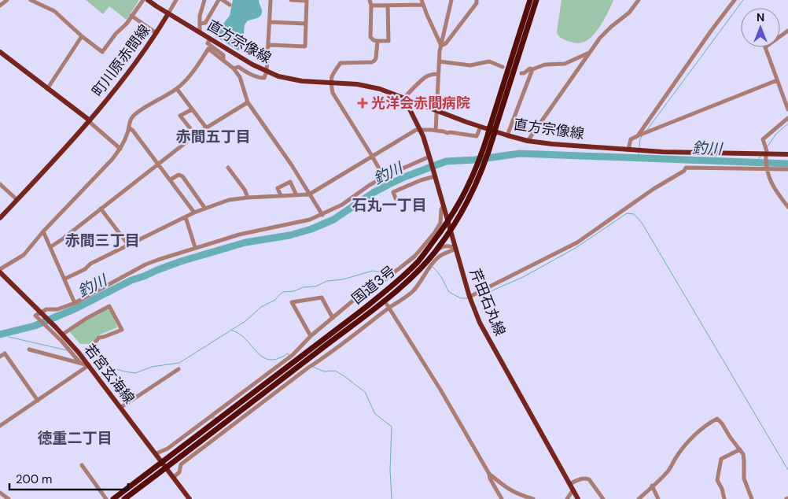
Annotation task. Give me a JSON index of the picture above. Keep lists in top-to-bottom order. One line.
{"streets":{"highway":["国道3号"],"main road":["直方宗像線","町川原赤間線","芹田石丸線","若宮玄海線"]},"crossings":[["直方宗像線","町川原赤間線"],["直方宗像線","芹田石丸線"],["国道3号","芹田石丸線"],["国道3号","若宮玄海線"]],"districts":["赤間五丁目","石丸一丁目","赤間三丁目","徳重二丁目"],"water":["釣川"],"places":{"health":["光洋会赤間病院"]},"scale_bar":"200 m","north":"top"}
